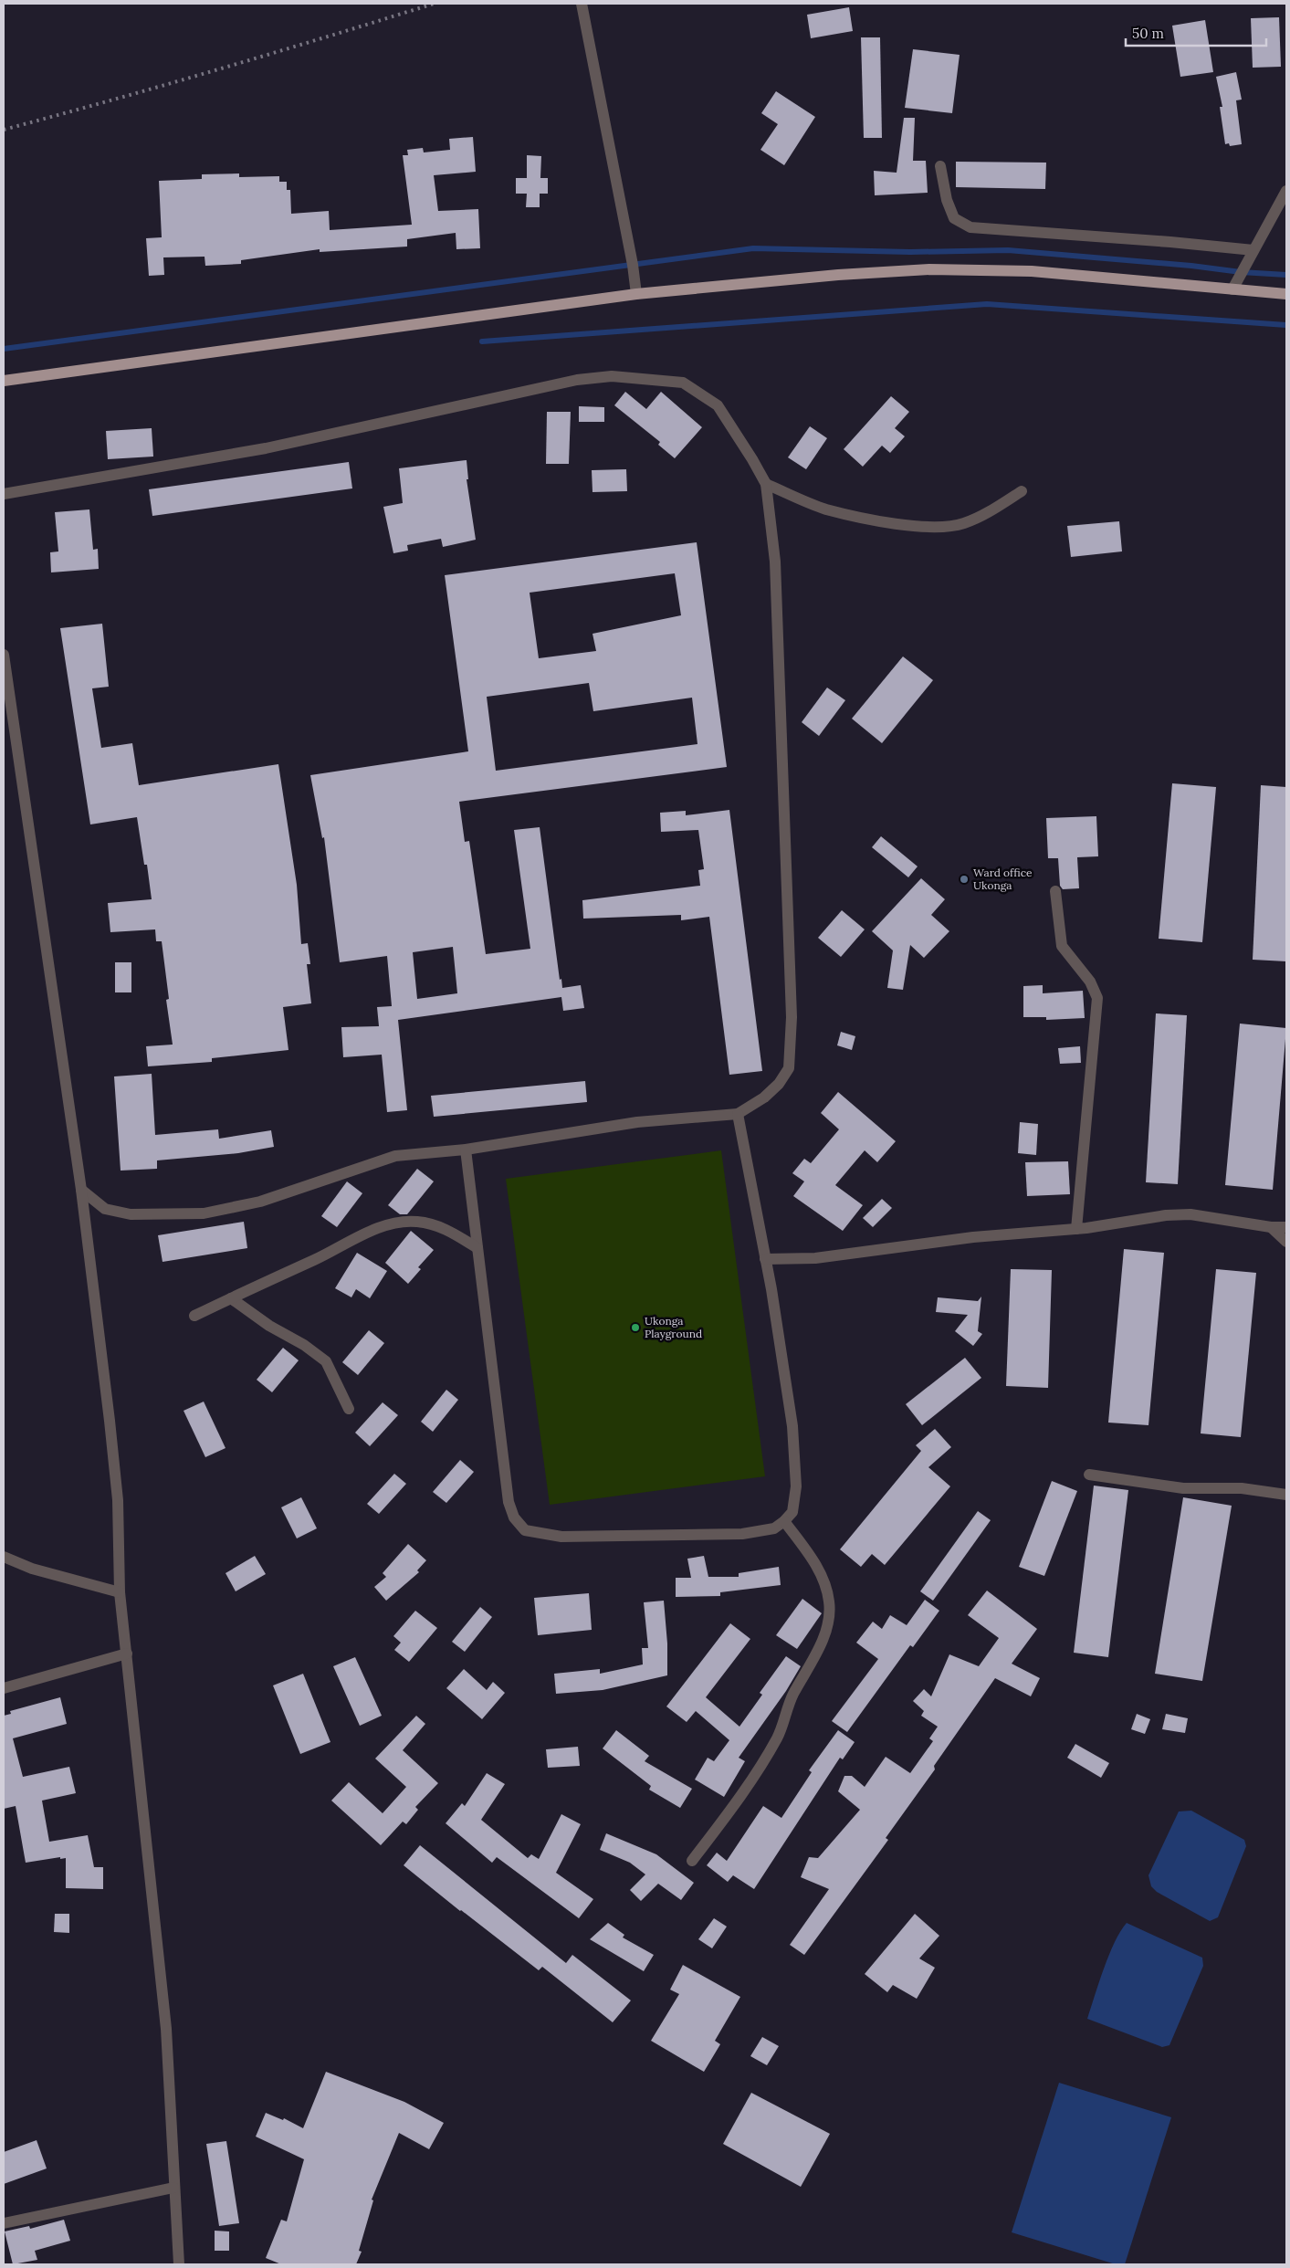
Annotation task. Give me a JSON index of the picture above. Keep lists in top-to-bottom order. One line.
{"places":["Ward office Ukonga","Ukonga Playground"],"scale_bar":"50 m"}
